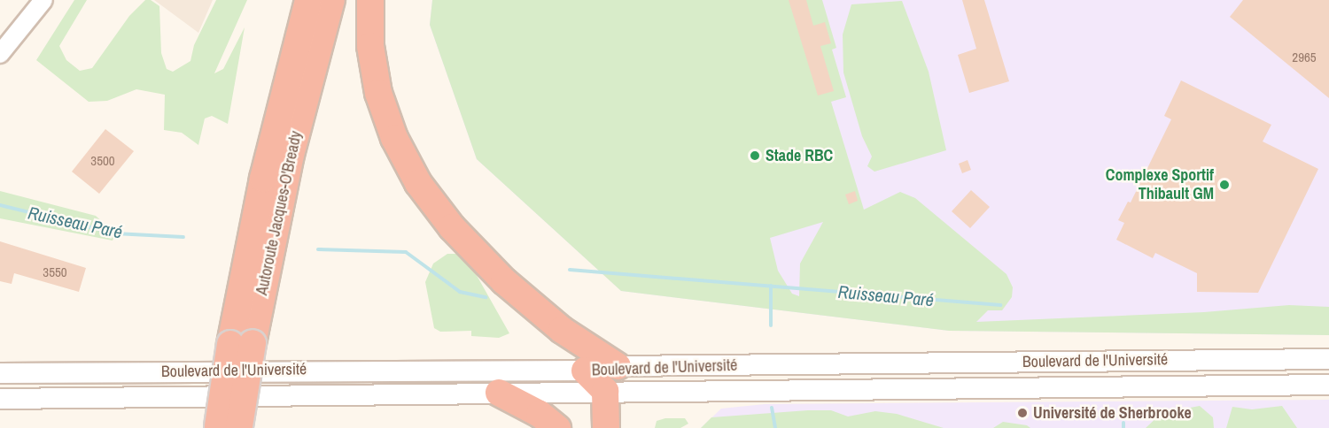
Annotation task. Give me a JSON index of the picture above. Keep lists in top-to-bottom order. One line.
{"streets":{"highway":["Autoroute Jacques-O'Bready"],"main road":["Boulevard de l'Université"]},"water":["Ruisseau Paré"],"places":["Stade RBC","Complexe Sportif Thibault GM","Université de Sherbrooke"],"house_numbers":["2965","3500","3550"]}
